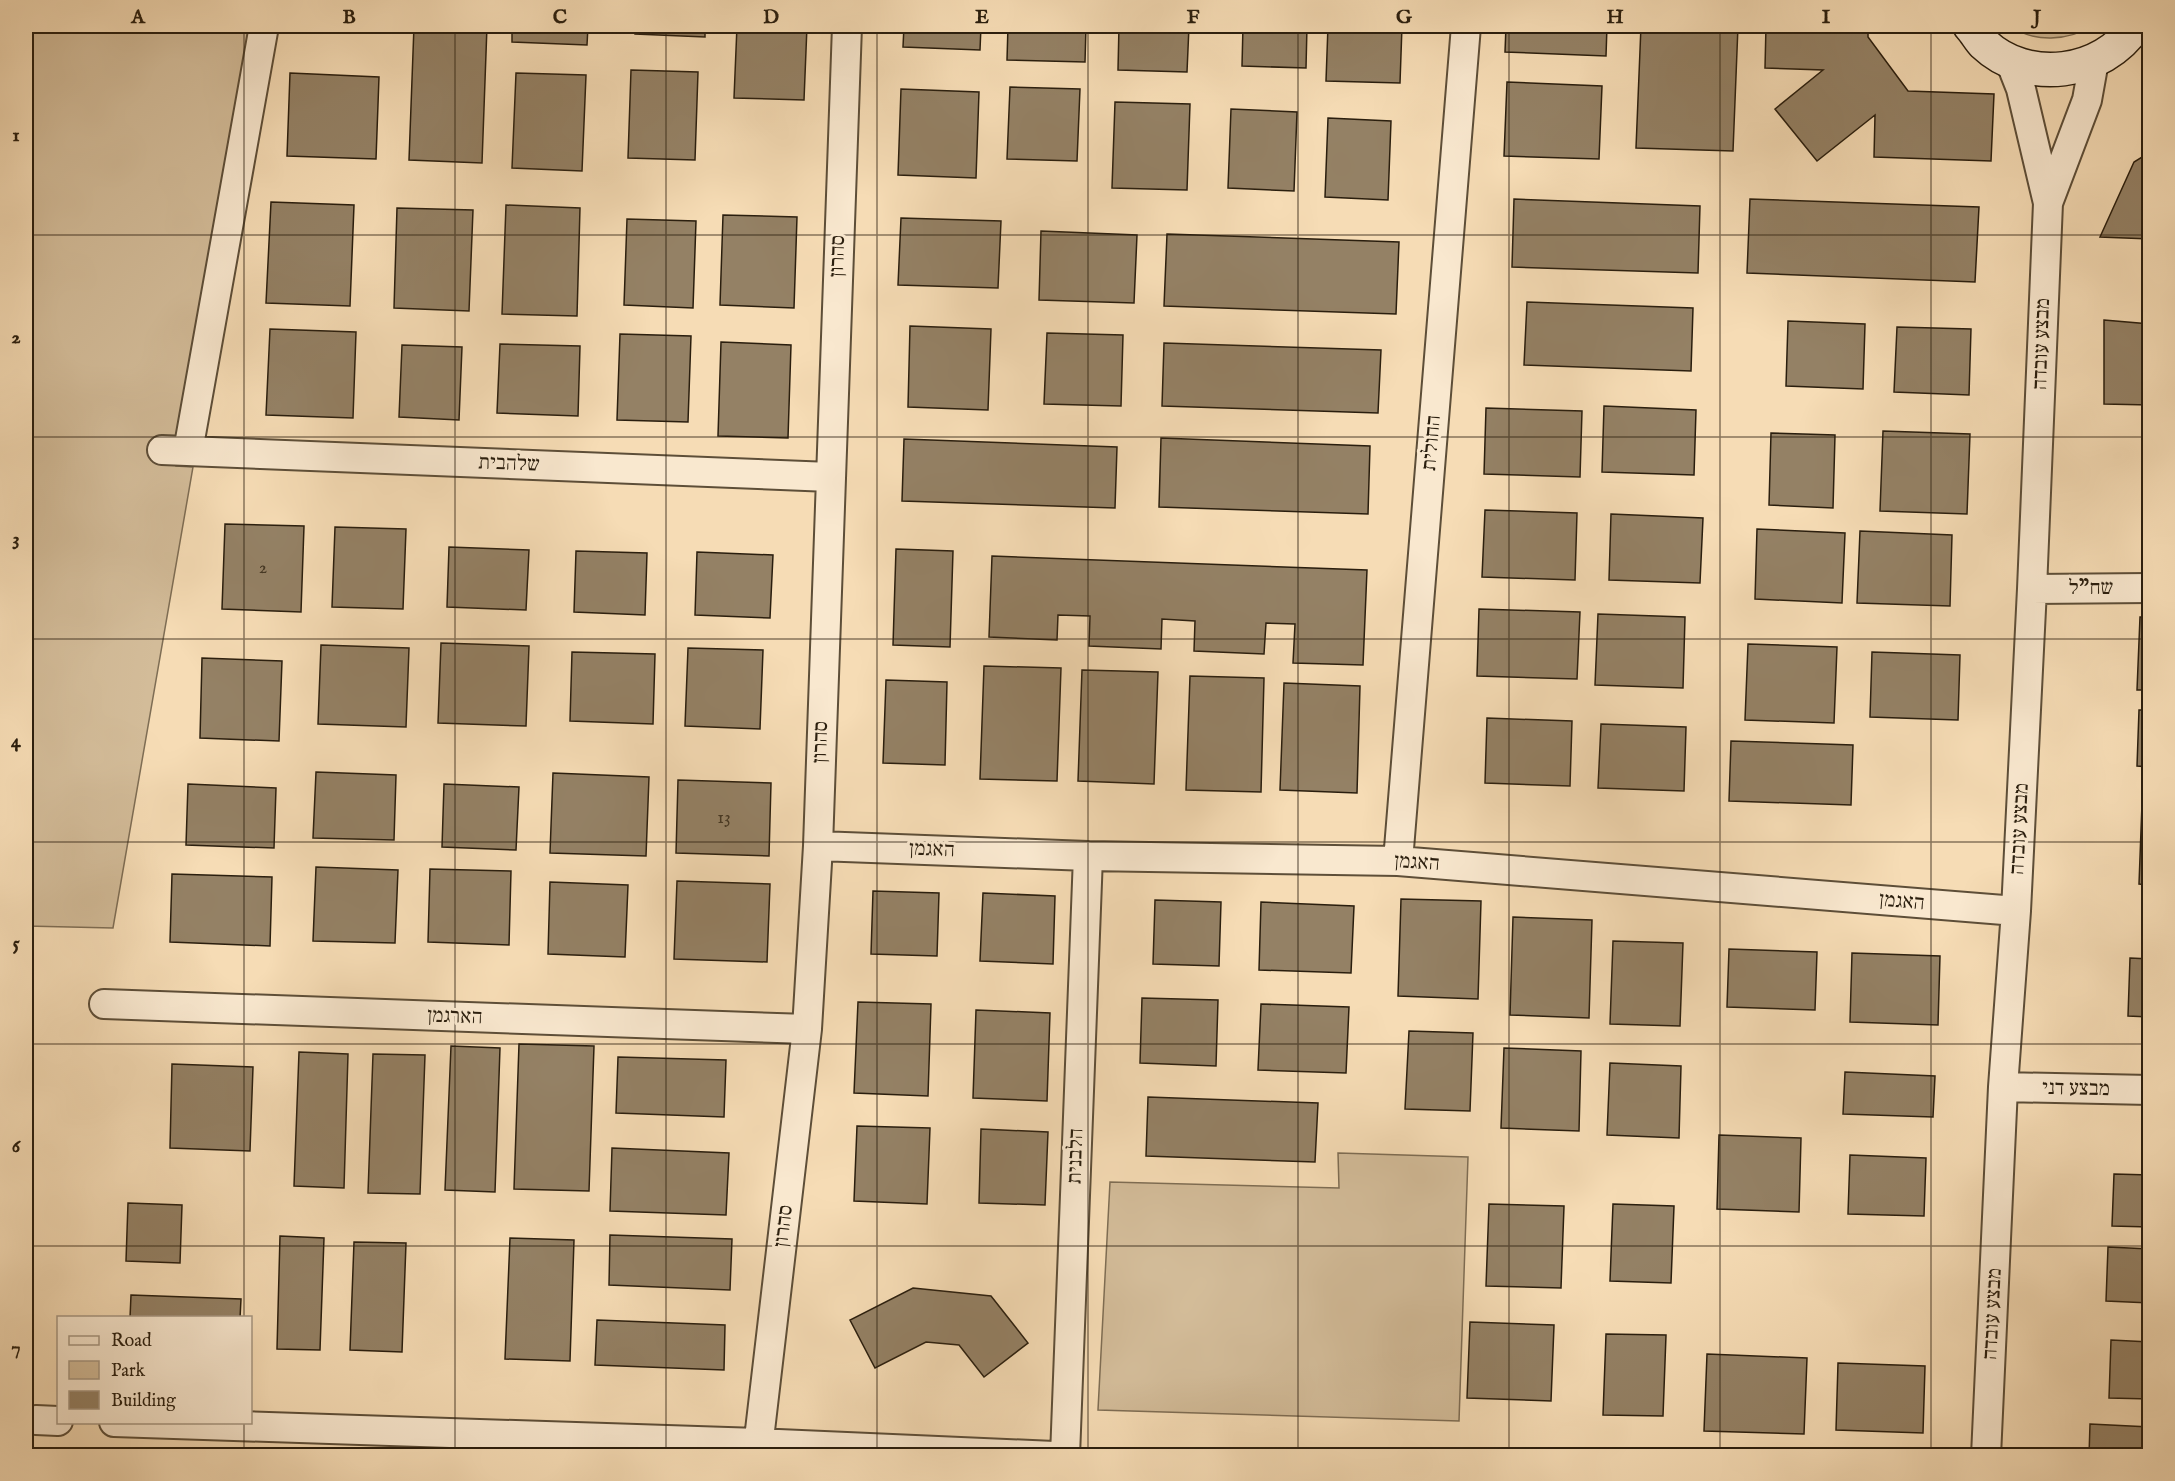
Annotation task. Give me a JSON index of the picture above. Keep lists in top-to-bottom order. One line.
{"streets":{"street":["סהרון","מבצע עובדה","החולית","שלהבית","שח\"ל","האגמן","הארגמן","מבצע דני","הלבנית"]},"crossings":[["סהרון","שלהבית"],["סהרון","האגמן"],["סהרון","הארגמן"],["מבצע עובדה","שח\"ל"],["מבצע עובדה","האגמן"],["מבצע עובדה","מבצע דני"],["החולית","האגמן"],["האגמן","הלבנית"]],"house_numbers":["2","13"],"legend":["Road","Park","Building"],"grid":{"columns":["A","B","C","D","E","F","G","H","I","J"],"rows":["1","2","3","4","5","6","7"]}}
